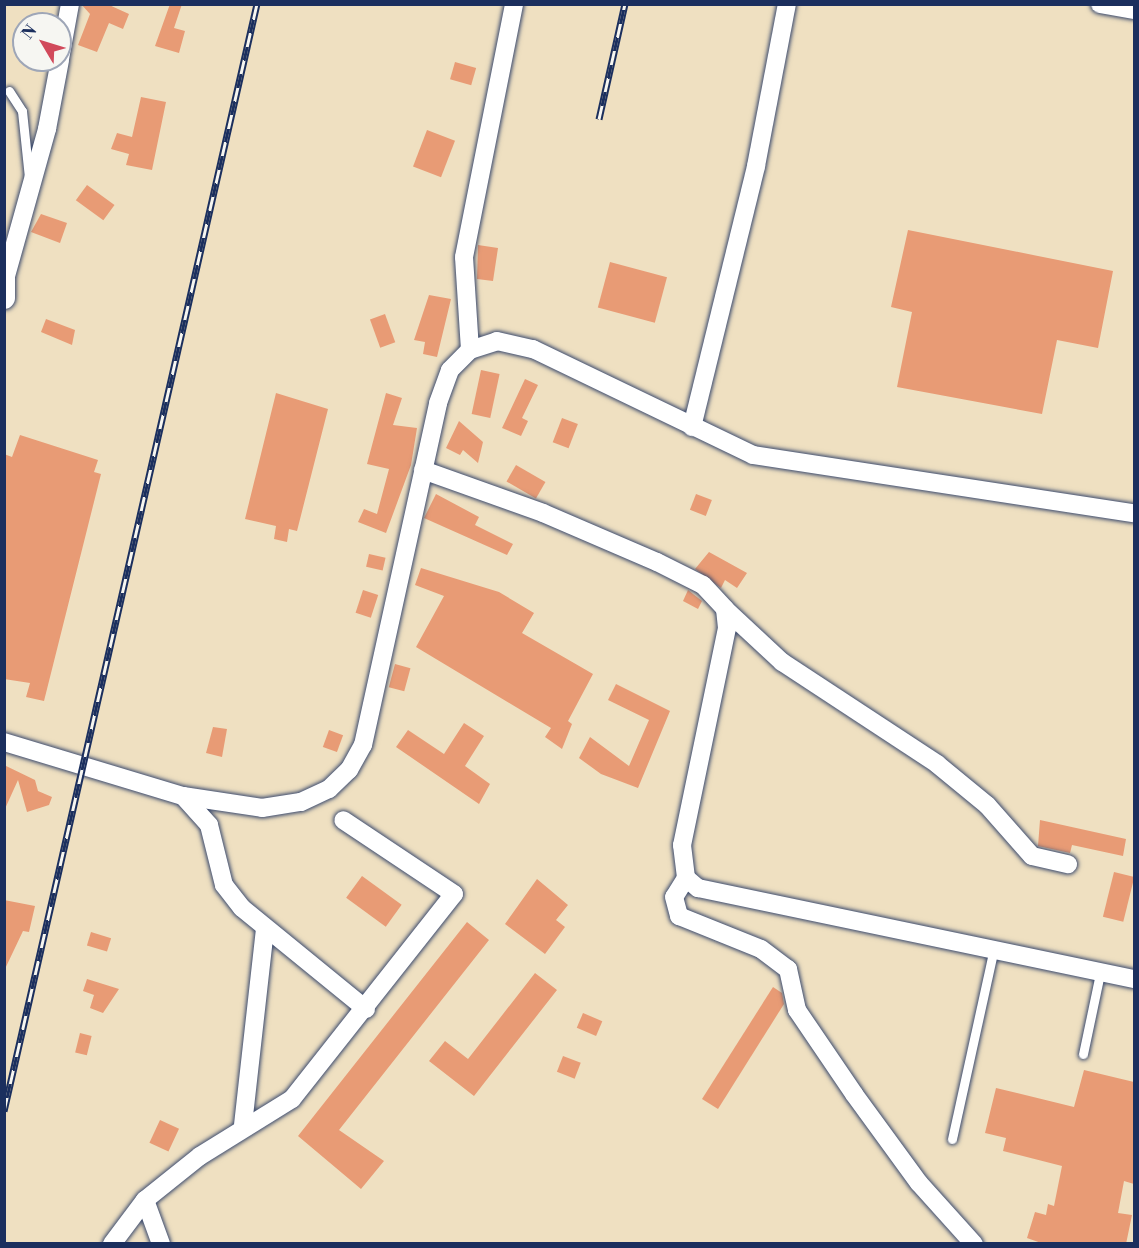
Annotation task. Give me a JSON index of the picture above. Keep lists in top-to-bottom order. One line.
{"north":"top left"}
